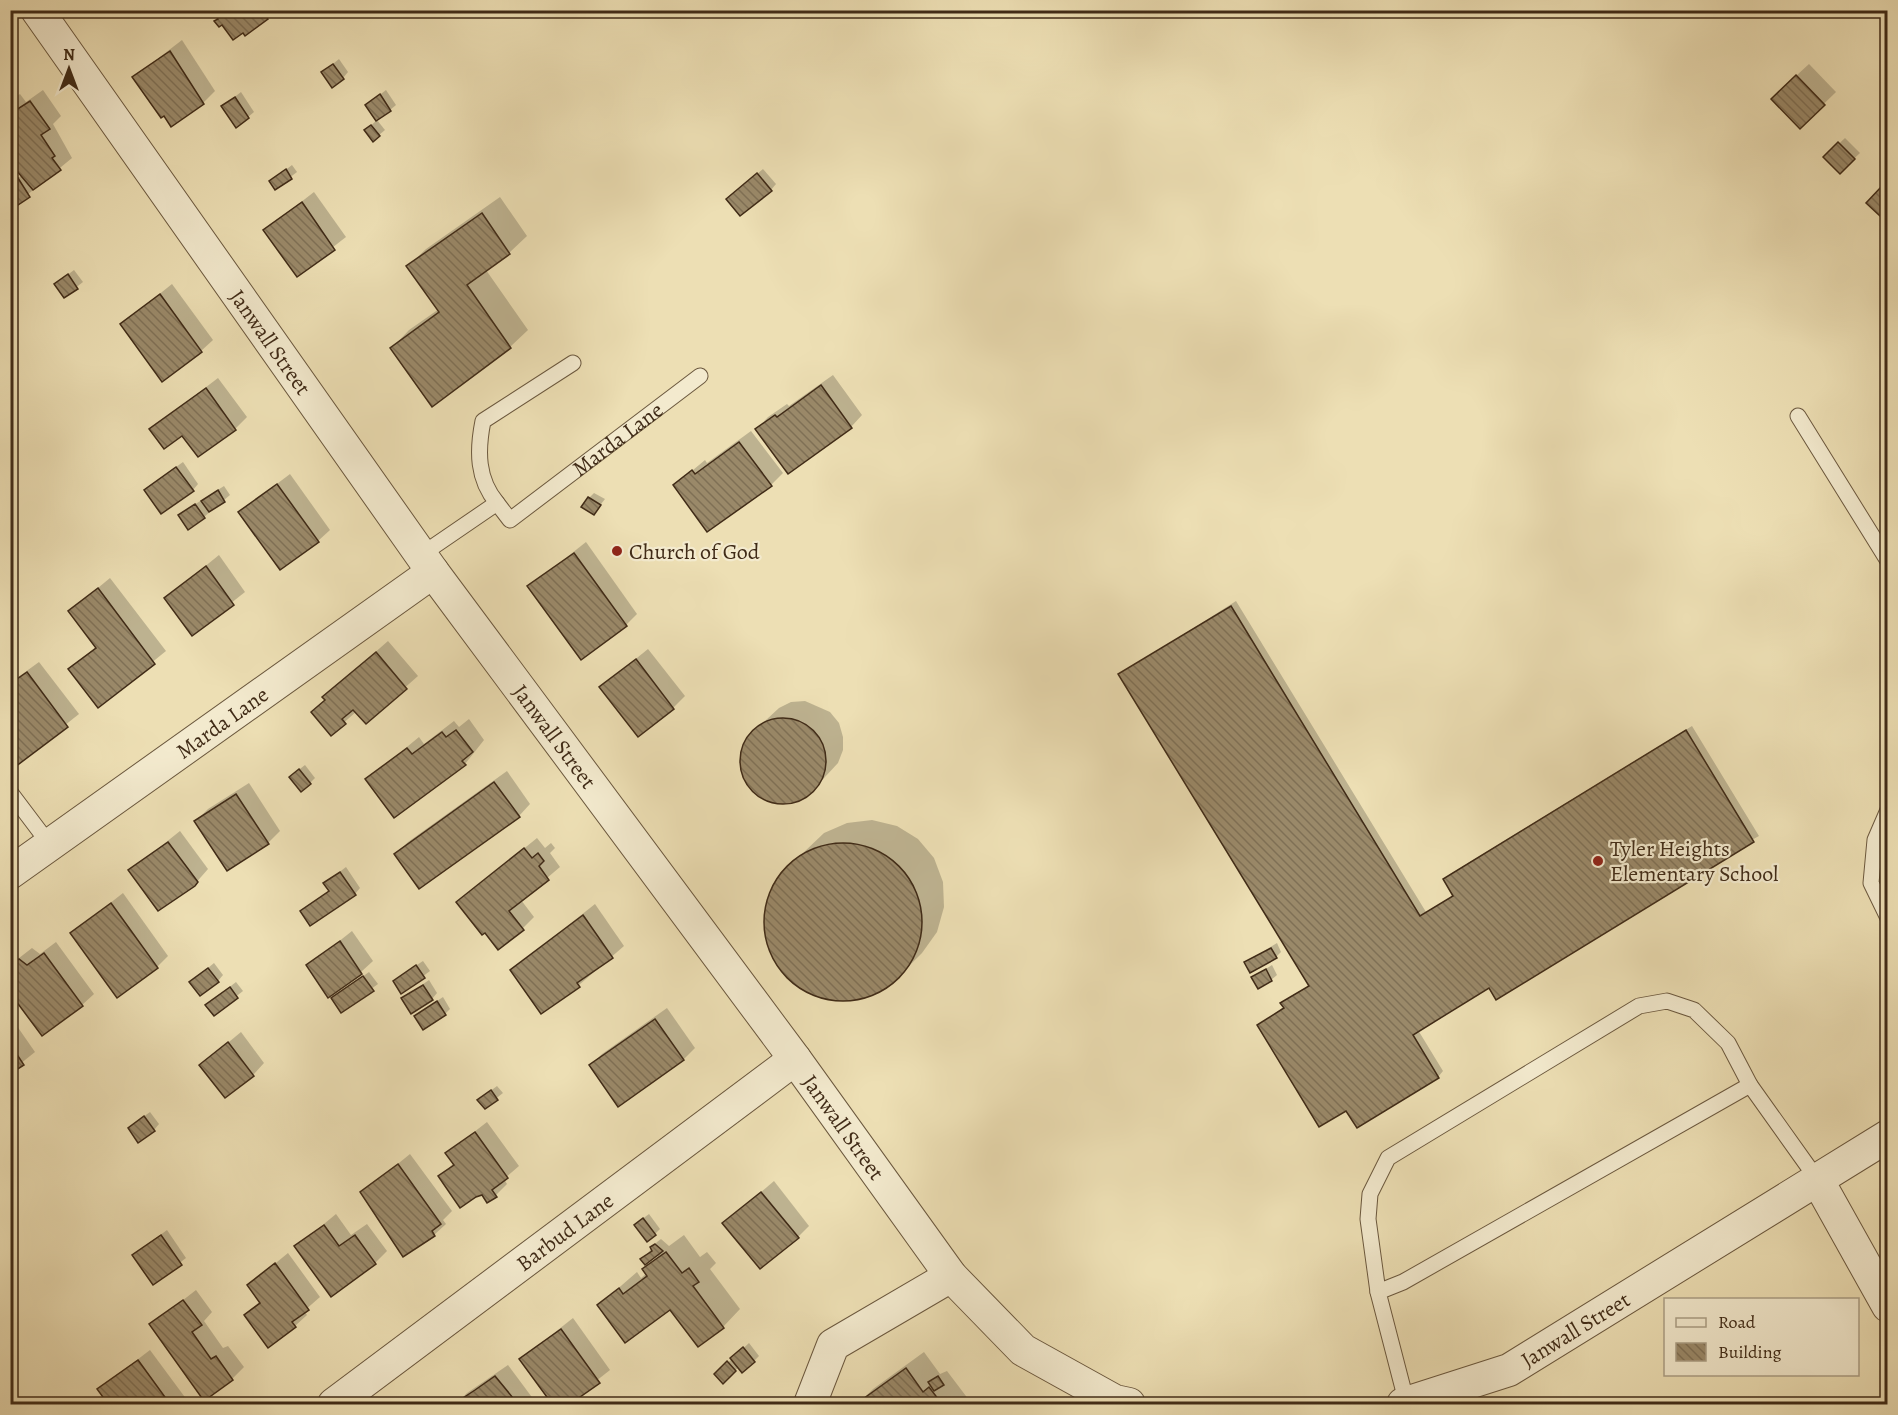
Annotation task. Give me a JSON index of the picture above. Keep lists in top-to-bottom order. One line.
{"streets":{"street":["Janwall Street","Marda Lane","Barbud Lane"]},"crossings":[["Janwall Street","Marda Lane"],["Janwall Street","Barbud Lane"]],"places":["Church of God","Tyler Heights Elementary School"],"legend":["Road","Building"],"north":"top"}
